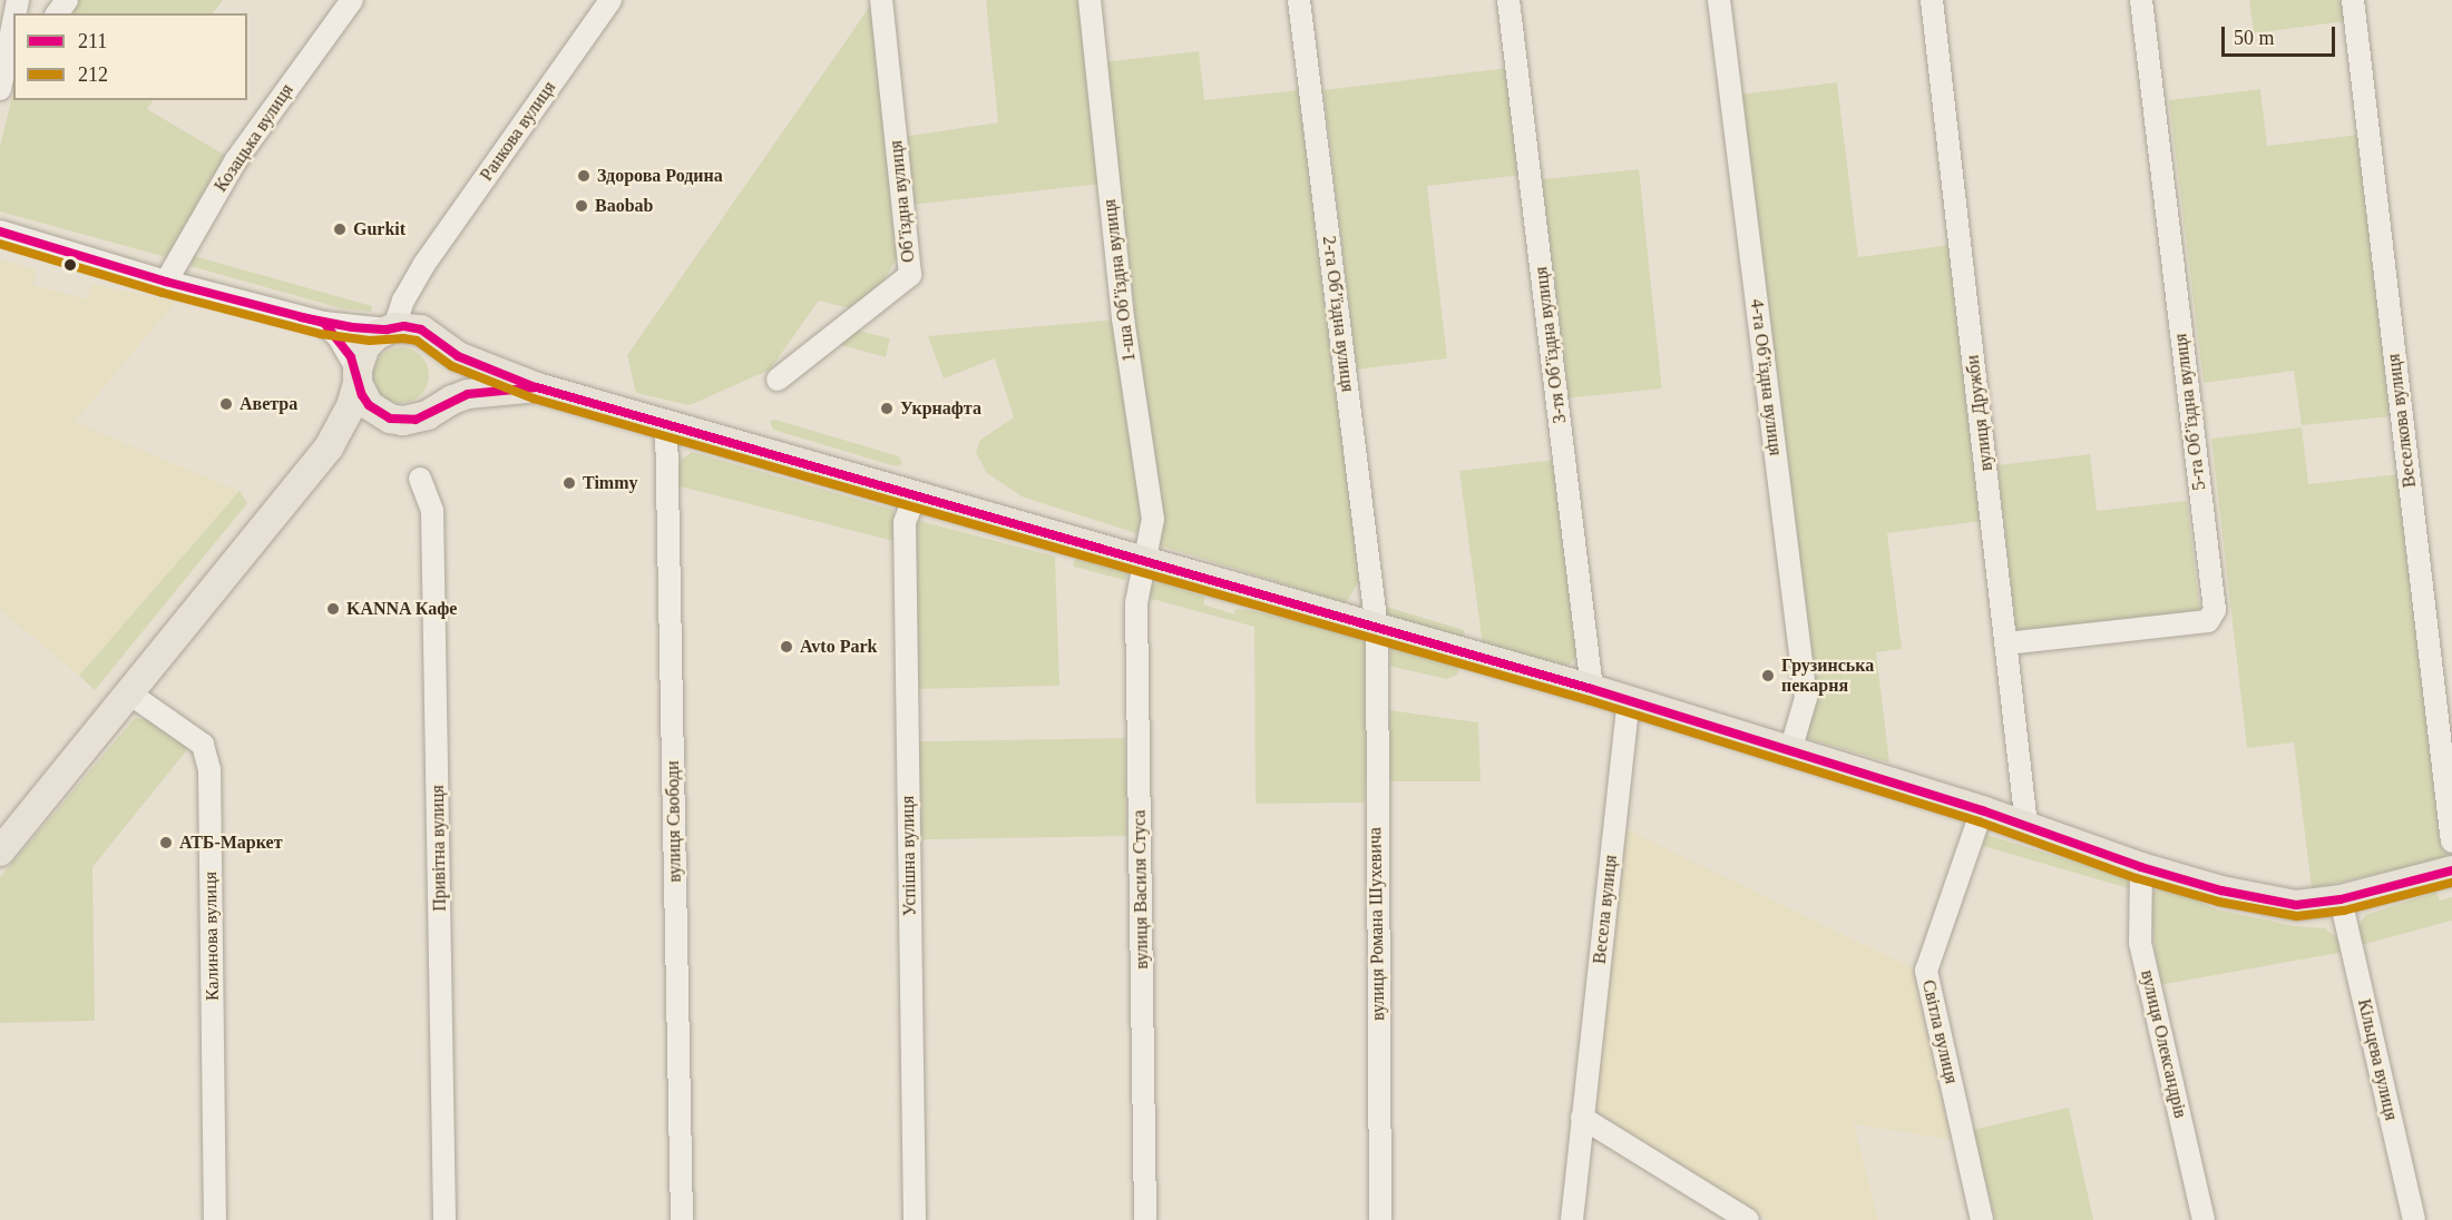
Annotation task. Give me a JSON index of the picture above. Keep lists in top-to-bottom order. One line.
{"streets":{"street":["Ранкова вулиця","Козацька вулиця","Обʼїздна вулиця","1-ша Обʼїздна вулиця","2-га Обʼїздна вулиця","3-тя Обʼїздна вулиця","4-та Обʼїздна вулиця","5-та Обʼїздна вулиця","вулиця Дружби","Веселкова вулиця","вулиця Свободи","Привітна вулиця","Успішна вулиця","вулиця Василя Стуса","Весела вулиця","вулиця Романа Шухевича","Калинова вулиця","Світла вулиця","вулиця Олександрів","Кільцева вулиця"]},"crossings":[["1-ша Обʼїздна вулиця","вулиця Василя Стуса"],["2-га Обʼїздна вулиця","вулиця Романа Шухевича"],["5-та Обʼїздна вулиця","вулиця Дружби"]],"places":["Здорова Родина","Baobab","Gurkit","Аветра","Укрнафта","Timmy","KANNA Кафе","Avto Park","Грузинська пекарня","АТБ-Маркет"],"lines":["transit line 211","transit line 212"],"legend":["211","212"],"scale_bar":"50 m"}
